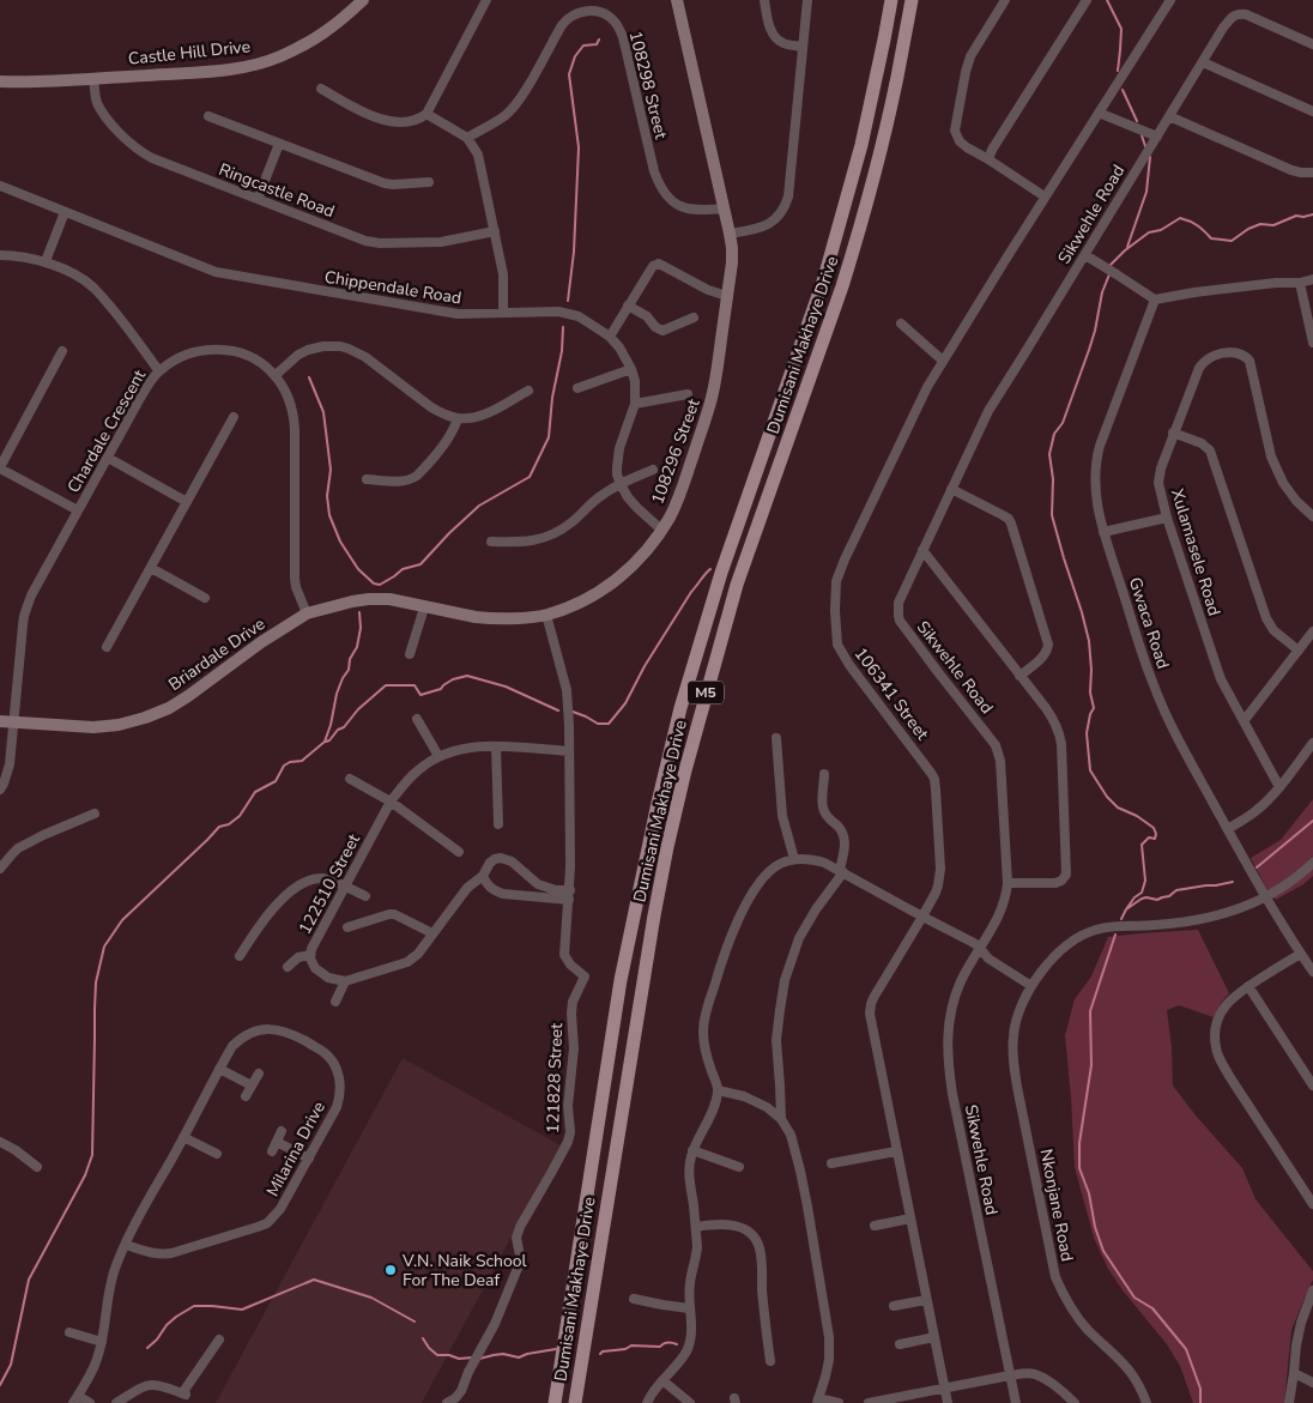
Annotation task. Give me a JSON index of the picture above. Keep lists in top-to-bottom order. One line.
{"streets":{"main road":["Dumisani Makhaye Drive","M5"],"street":["Castle Hill Drive","108298 Street","Ringcastle Road","Sikwehle Road","Chippendale Road","Chardale Crescent","108296 Street","Xulamasele Road","Gwaca Road","Briardale Drive","106341 Street","122510 Street","121828 Street","Milarina Drive","Nkonjane Road"]},"crossings":[["Castle Hill Drive","Ringcastle Road"],["108298 Street","108296 Street"],["Chardale Crescent","108296 Street"],["Chardale Crescent","Briardale Drive"],["108296 Street","Briardale Drive"],["Gwaca Road","Nkonjane Road"]],"places":["V.N. Naik School For The Deaf"]}
